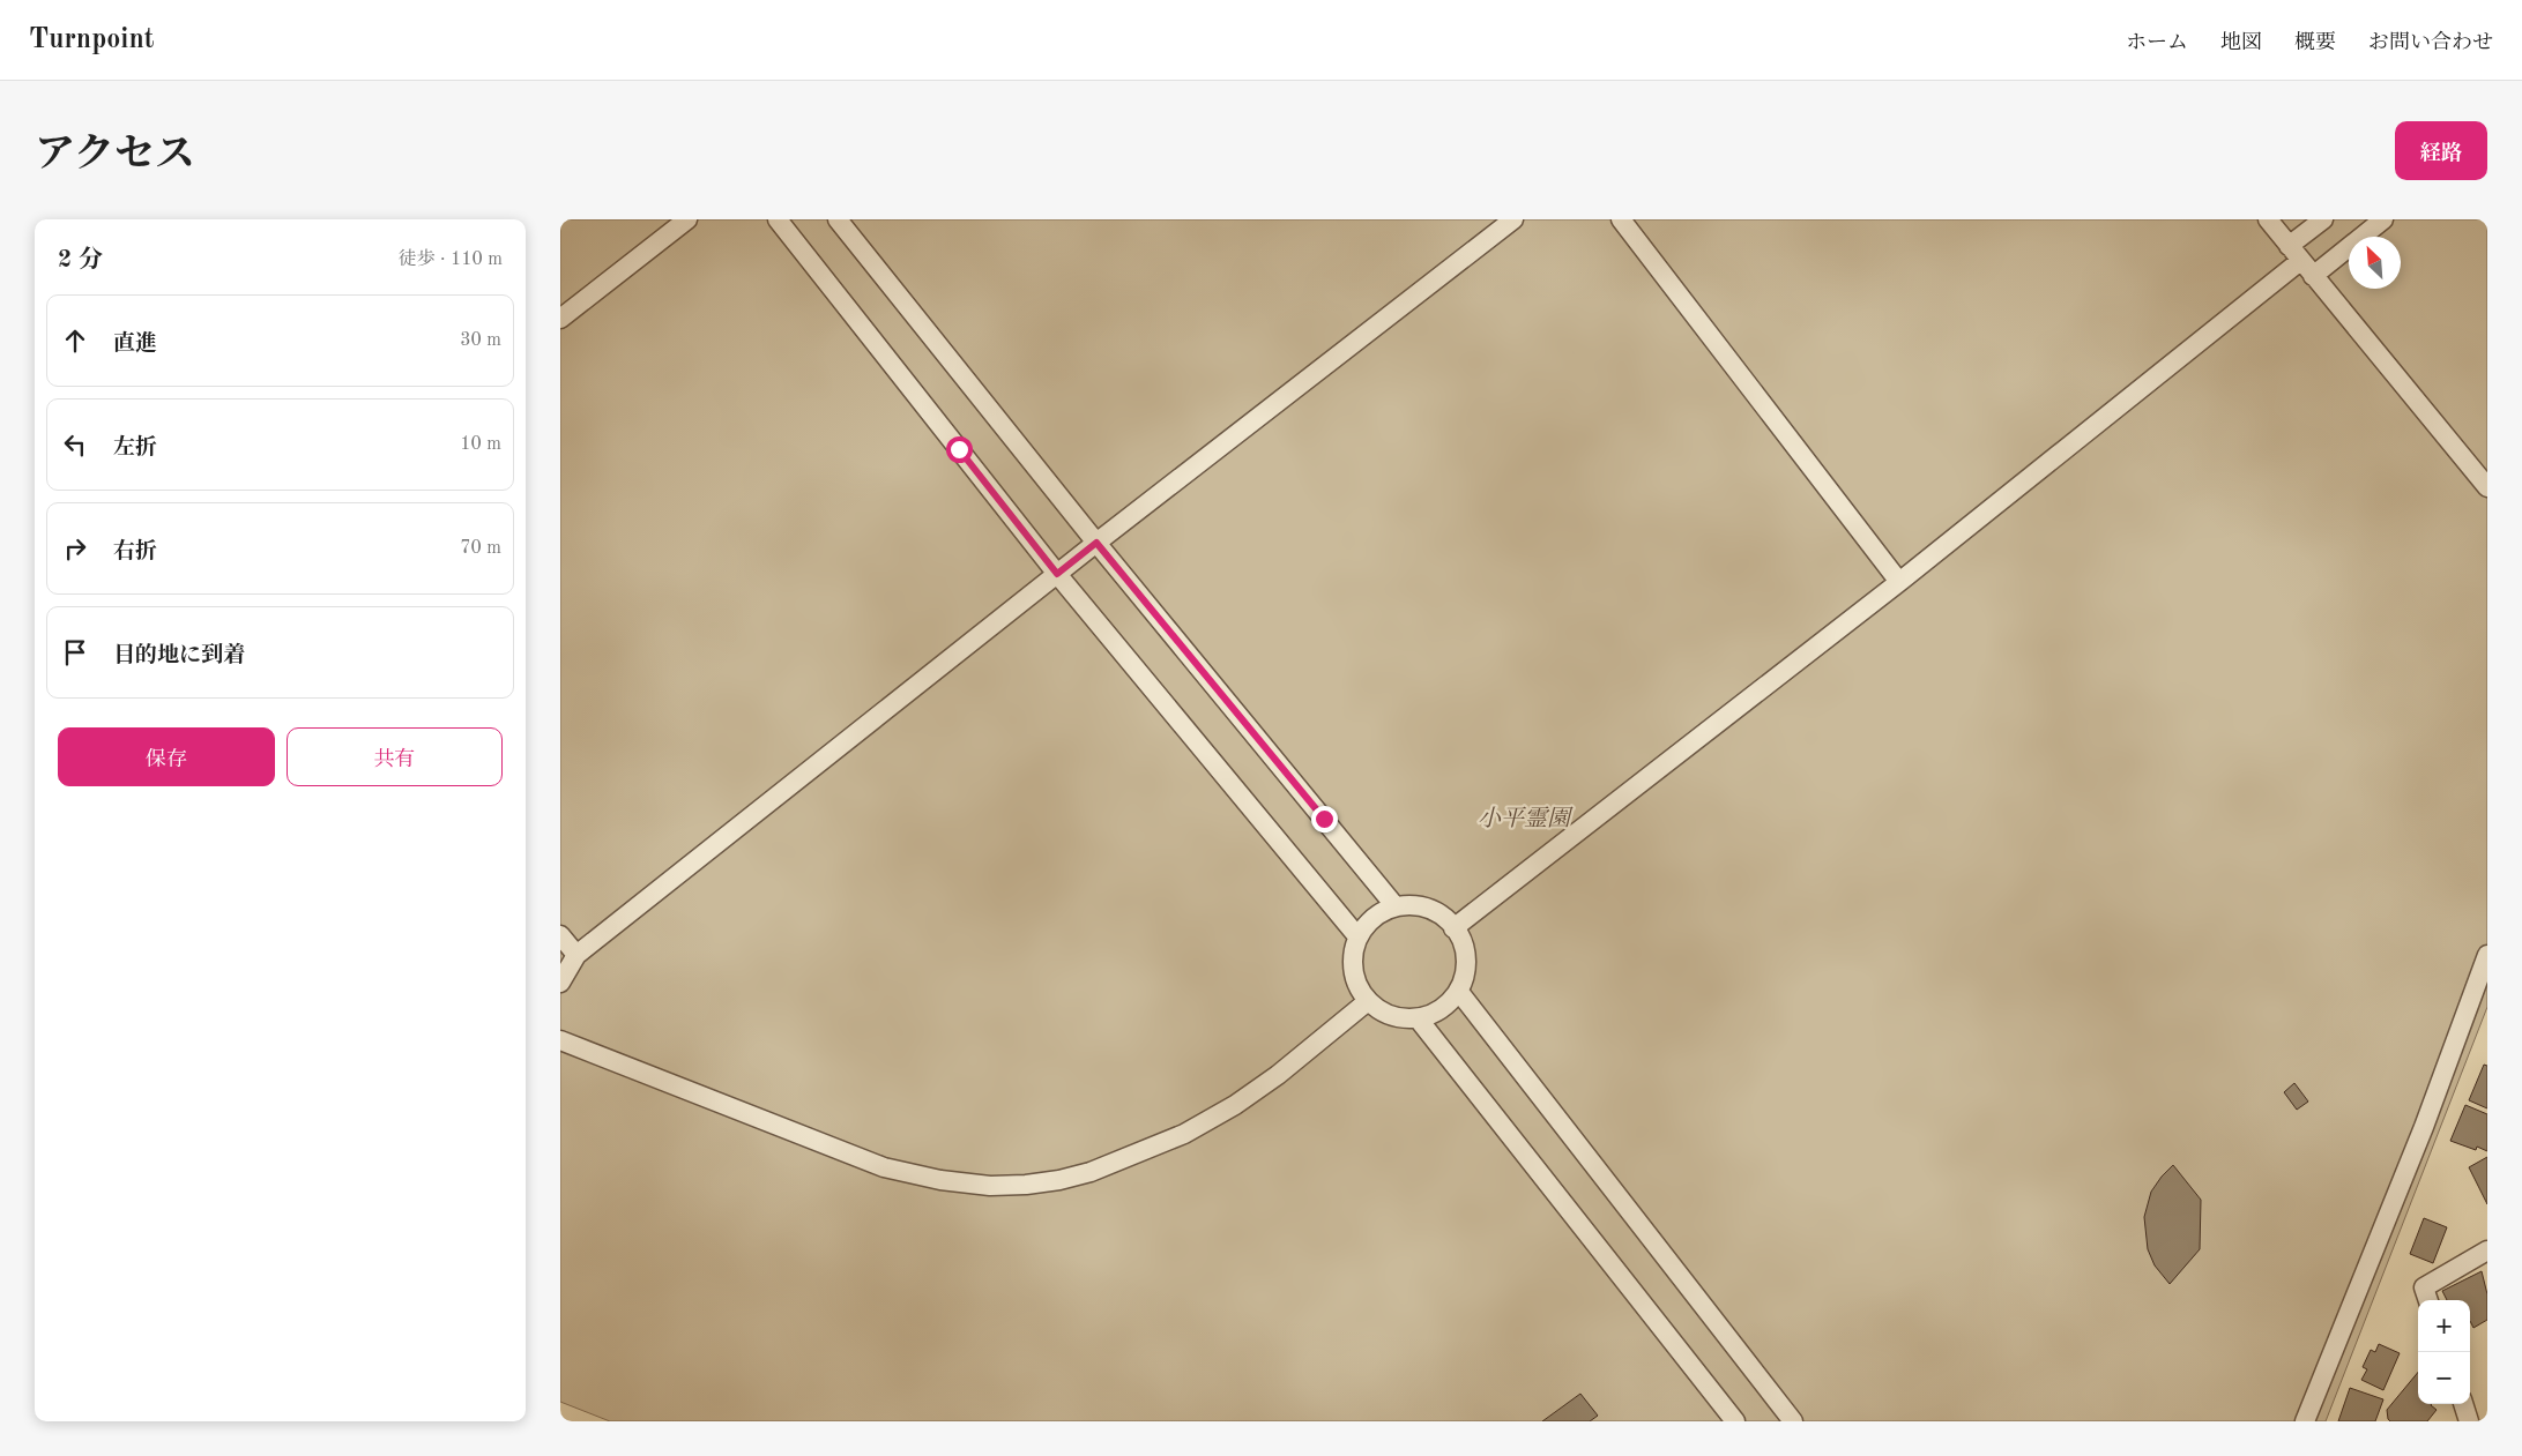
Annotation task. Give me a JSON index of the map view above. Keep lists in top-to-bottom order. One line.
{"parks":["小平霊園"],"north":"top left","page":{"header":"Turnpoint","nav":["ホーム","地図","概要","お問い合わせ"],"title":"アクセス","buttons":["経路",["保存","共有"]],"heading":["2 分","徒歩 · 110 m"],"list":[["直進","30 m"],["左折","10 m"],["右折","70 m"],"目的地に到着"],"map_buttons":["+","−"]}}
